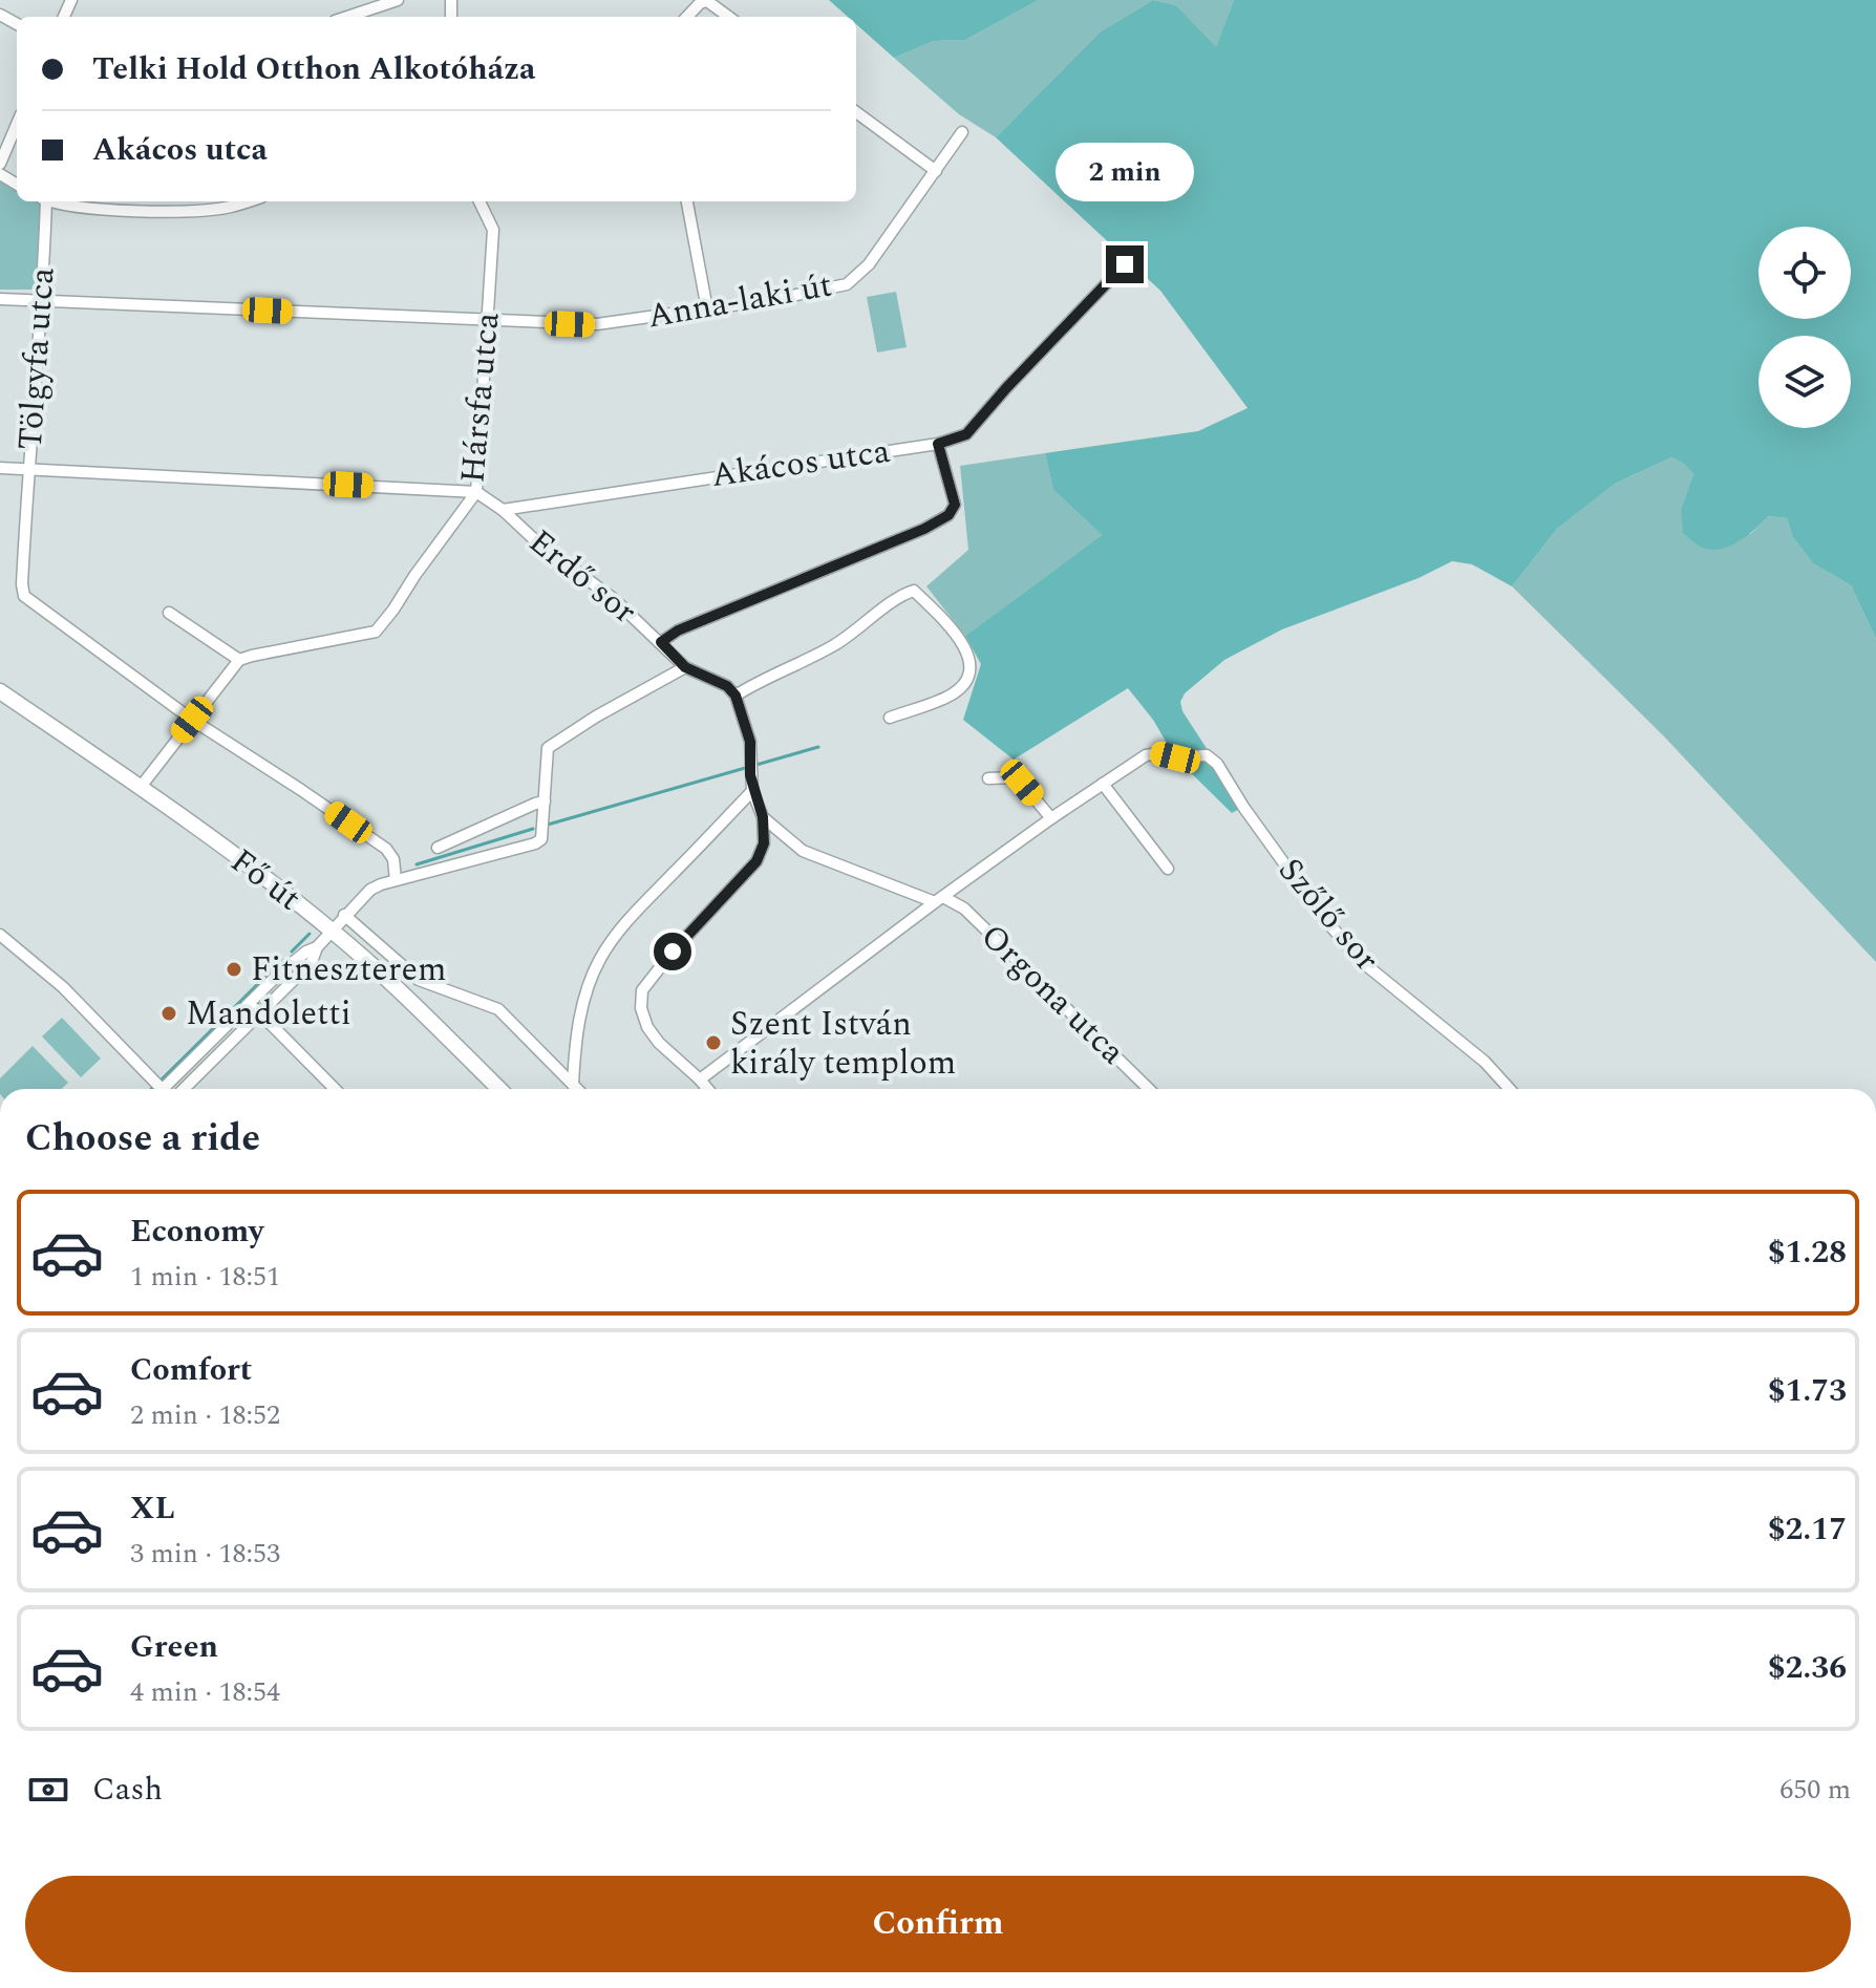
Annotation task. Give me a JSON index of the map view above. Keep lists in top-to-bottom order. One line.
{"streets":{"main road":["Fő út"],"street":["Anna-laki út","Tölgyfa utca","Hársfa utca","Akácos utca","Erdő sor","Szőlő sor","Orgona utca"]},"crossings":[["Anna-laki út","Tölgyfa utca"],["Anna-laki út","Hársfa utca"],["Hársfa utca","Erdő sor"],["Akácos utca","Erdő sor"]],"places":["Fitneszterem","Mandoletti","Szent István király templom"],"page":{"banner":["Telki Hold Otthon Alkotóháza","Akácos utca"],"bubble":"2 min","heading":"Choose a ride","list":[{"name":"Economy","note":"1 min · 18:51","value":"$1.28"},{"name":"Comfort","note":"2 min · 18:52","value":"$1.73"},{"name":"XL","note":"3 min · 18:53","value":"$2.17"},{"name":"Green","note":"4 min · 18:54","value":"$2.36"}],"pay":["Cash","650 m"],"buttons":"Confirm"}}
